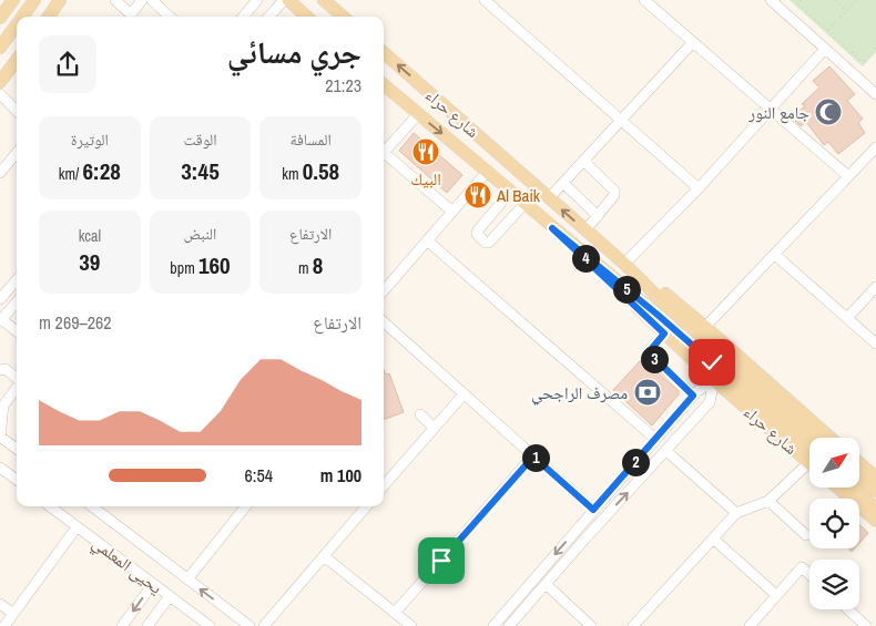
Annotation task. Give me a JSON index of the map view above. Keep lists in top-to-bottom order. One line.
{"streets":{"main road":["شارع حراء"],"street":["يحيى المعلمي"]},"places":{"mosque":["جامع النور"],"restaurant":["البيك","Al Baik"],"bank":["مصرف الراجحي"]},"north":"top right","page":{"heading":["جري مسائي","21:23"],"stats":[["المسافة","0.58 km"],["الوقت","3:45"],["الوتيرة","6:28 /km"],["الارتفاع","8 m"],["النبض","160 bpm"],["kcal","39"]],"pins":["4","5","3","1","2"],"chart":["الارتفاع","262–269 m"],"list":[{"name":"100 m","note":"6:54"}]}}
